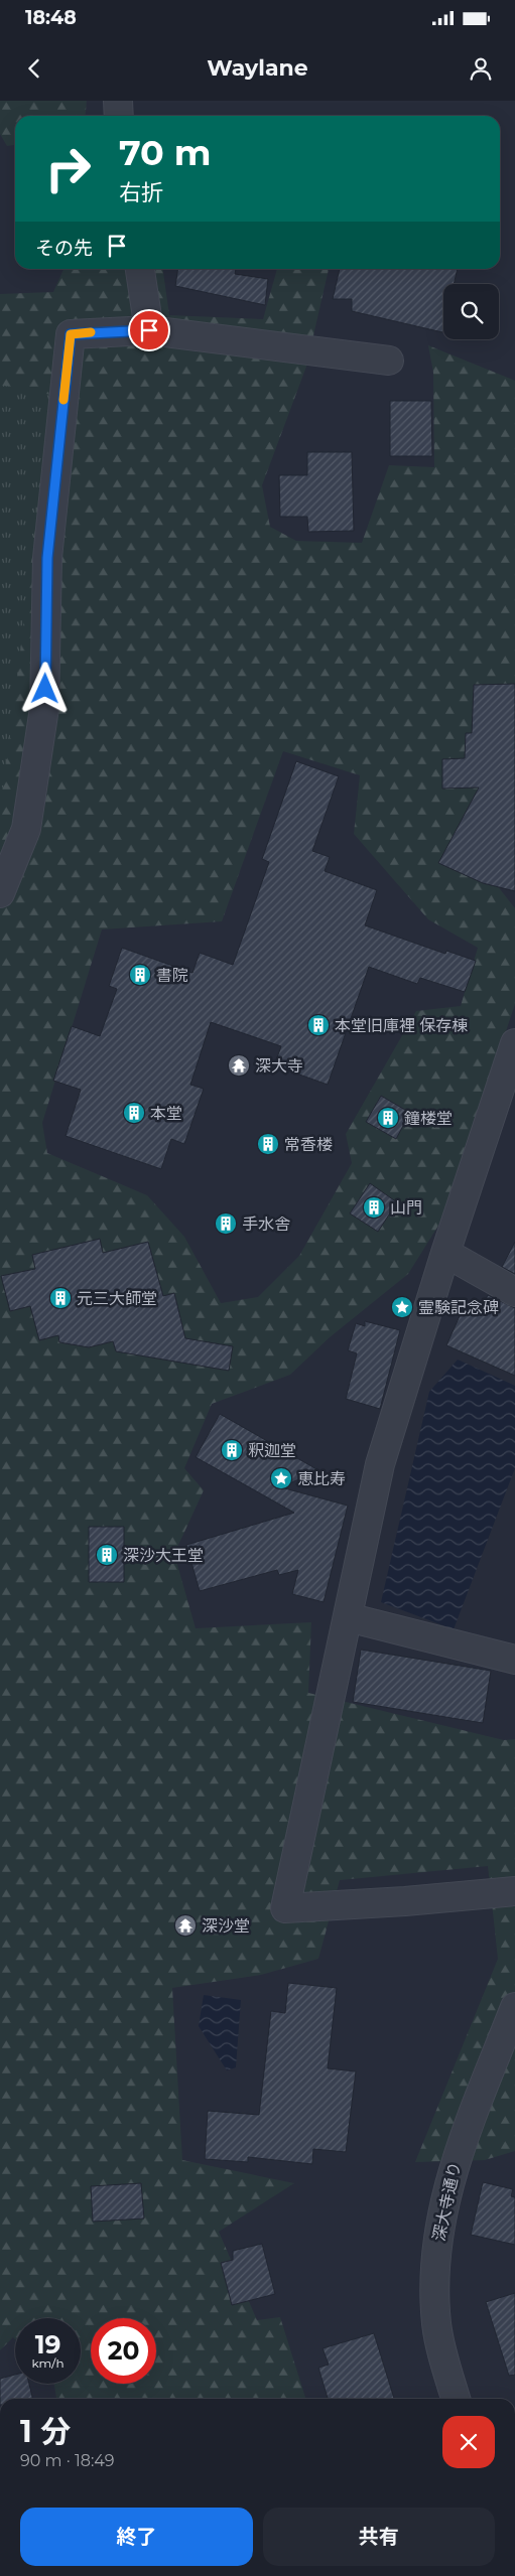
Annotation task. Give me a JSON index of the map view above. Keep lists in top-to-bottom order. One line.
{"streets":{"street":["深大寺通り"]},"places":{"building":["書院","本堂旧庫裡 保存棟","本堂","鐘楼堂","常香楼","山門","手水舎","元三大師堂","釈迦堂","深沙大王堂"],"temple":["深大寺","深沙堂"],"place":["霊験記念碑","恵比寿"]},"page":{"status":"18:48","header":"Waylane","turn":["70 m","右折"],"then":"その先","speed":"19 km/h","limit":"20","heading":["1 分","90 m · 18:49"],"buttons":["終了","共有"]}}
